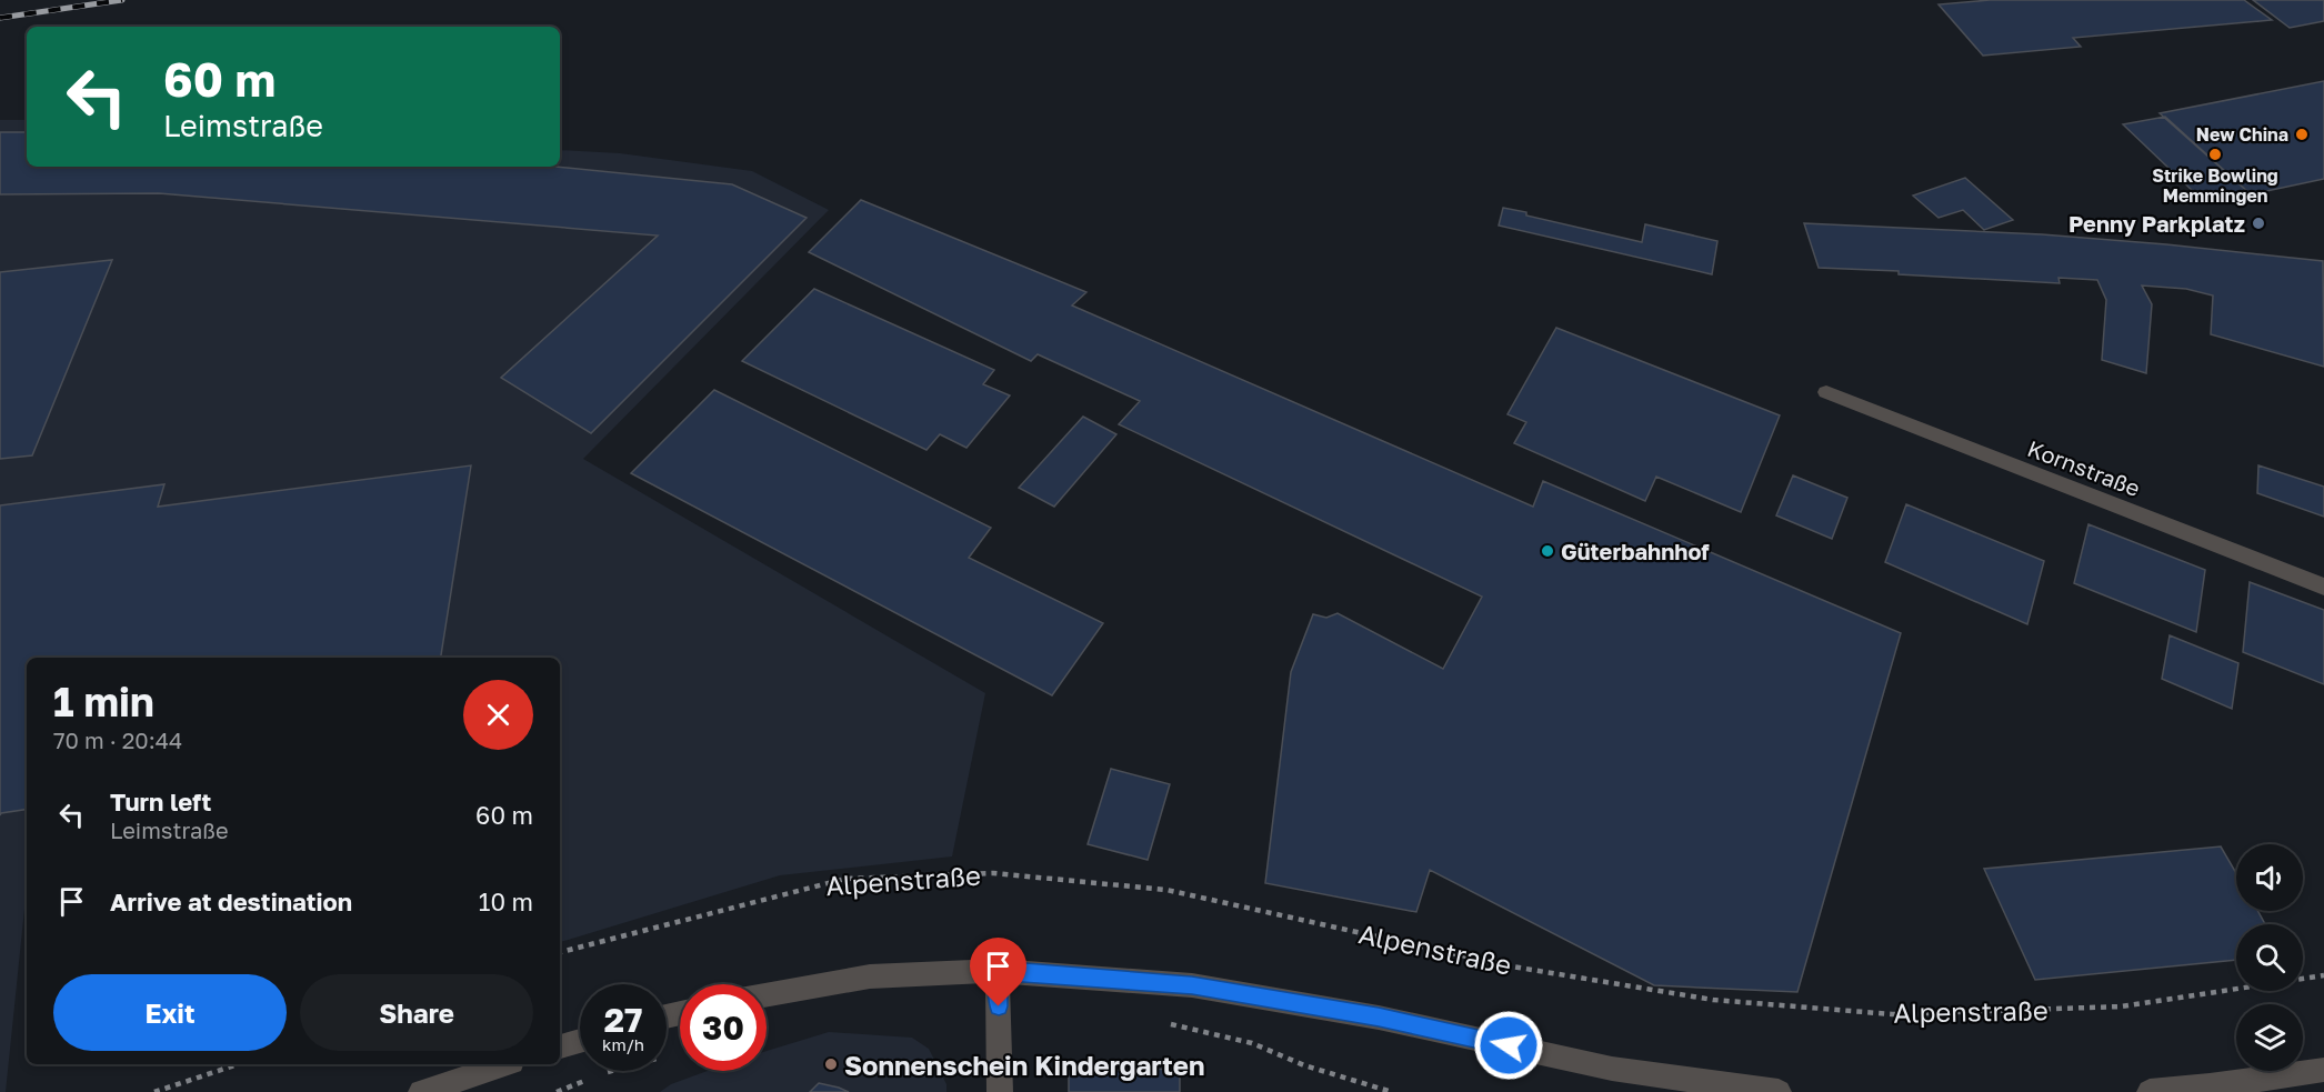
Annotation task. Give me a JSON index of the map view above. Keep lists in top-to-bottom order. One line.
{"streets":{"street":["Kornstraße"],"path":["Alpenstraße"]},"places":["New China","Strike Bowling Memmingen","Penny Parkplatz","Güterbahnhof","Sonnenschein Kindergarten"],"page":{"turn":["60 m","Leimstraße"],"heading":["1 min","70 m · 20:44"],"list":[{"name":"Turn left","note":"Leimstraße","value":"60 m"},{"name":"Arrive at destination","value":"10 m"}],"buttons":["Exit","Share"],"speed":"27 km/h","limit":"30"}}
